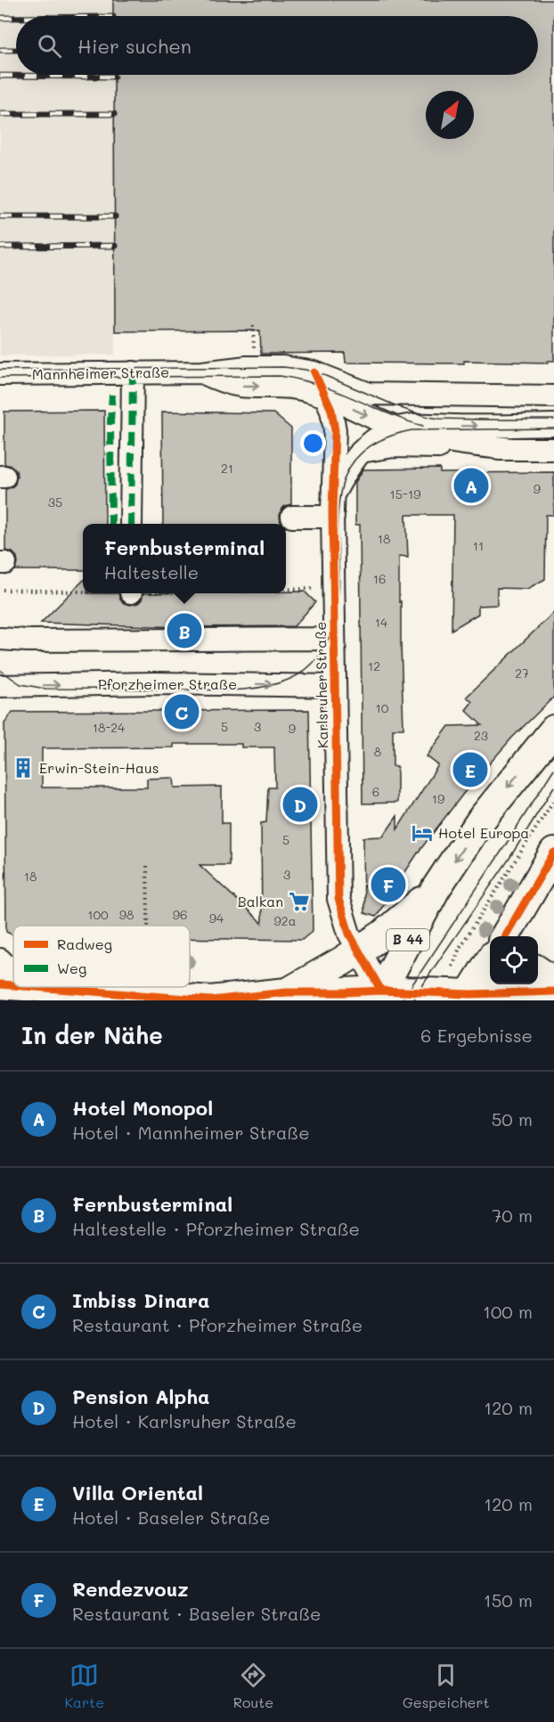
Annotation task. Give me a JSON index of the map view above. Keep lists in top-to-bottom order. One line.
{"streets":{"main road":["B 44"],"street":["Mannheimer Straße","Pforzheimer Straße","Karlsruher Straße"]},"crossings":[["Mannheimer Straße","Karlsruher Straße"],["Pforzheimer Straße","Karlsruher Straße"],["Karlsruher Straße","B 44"]],"places":{"building":["Erwin-Stein-Haus"],"hotel":["Hotel Europa"],"supermarket":["Balkan"]},"house_numbers":["21","9","15-19","35","18","11","16","14","12","27","10","5","3","18-24","9","23","8","6","19","5","3","18","100","98","96","94","92a"],"legend":["Radweg","Weg"],"north":"top right","page":{"search":"Hier suchen","pins":["A","B","C","E","D","F"],"popup":["Fernbusterminal","Haltestelle"],"heading":["In der Nähe","6 Ergebnisse"],"list":[{"mark":"A","name":"Hotel Monopol","note":"Hotel · Mannheimer Straße","value":"50 m"},{"mark":"B","name":"Fernbusterminal","note":"Haltestelle · Pforzheimer Straße","value":"70 m"},{"mark":"C","name":"Imbiss Dinara","note":"Restaurant · Pforzheimer Straße","value":"100 m"},{"mark":"D","name":"Pension Alpha","note":"Hotel · Karlsruher Straße","value":"120 m"},{"mark":"E","name":"Villa Oriental","note":"Hotel · Baseler Straße","value":"120 m"},{"mark":"F","name":"Rendezvouz","note":"Restaurant · Baseler Straße","value":"150 m"}],"nav":["Karte","Route","Gespeichert"]}}
